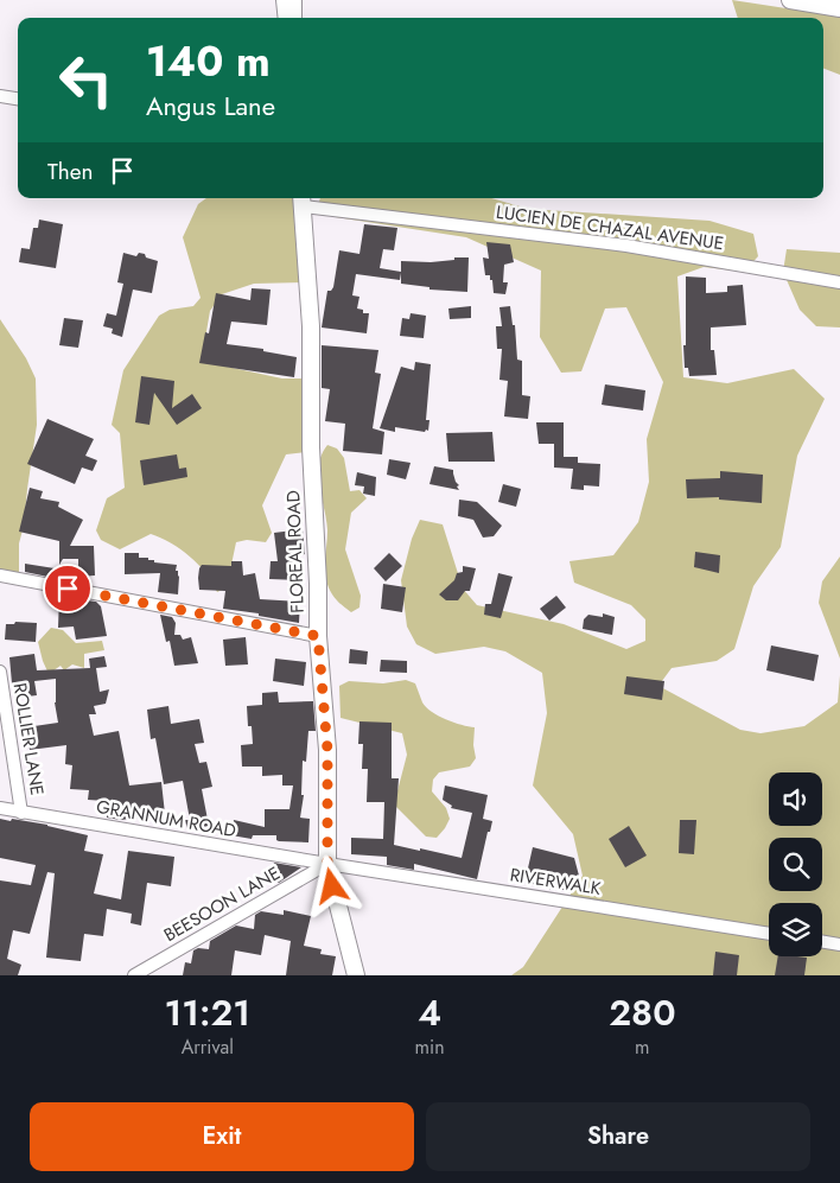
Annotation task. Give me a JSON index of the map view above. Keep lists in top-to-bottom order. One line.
{"streets":{"main road":["FLOREAL ROAD"],"street":["LUCIEN DE CHAZAL AVENUE","ROLLIER LANE","GRANNUM ROAD","RIVERWALK","BEESOON LANE"]},"crossings":[["LUCIEN DE CHAZAL AVENUE","FLOREAL ROAD"],["FLOREAL ROAD","GRANNUM ROAD"],["FLOREAL ROAD","RIVERWALK"],["FLOREAL ROAD","BEESOON LANE"],["ROLLIER LANE","GRANNUM ROAD"],["GRANNUM ROAD","RIVERWALK"],["GRANNUM ROAD","BEESOON LANE"],["RIVERWALK","BEESOON LANE"]],"page":{"turn":["140 m","Angus Lane"],"then":"Then","eta":["11:21","Arrival","4","min","280","m"],"buttons":["Exit","Share"]}}
